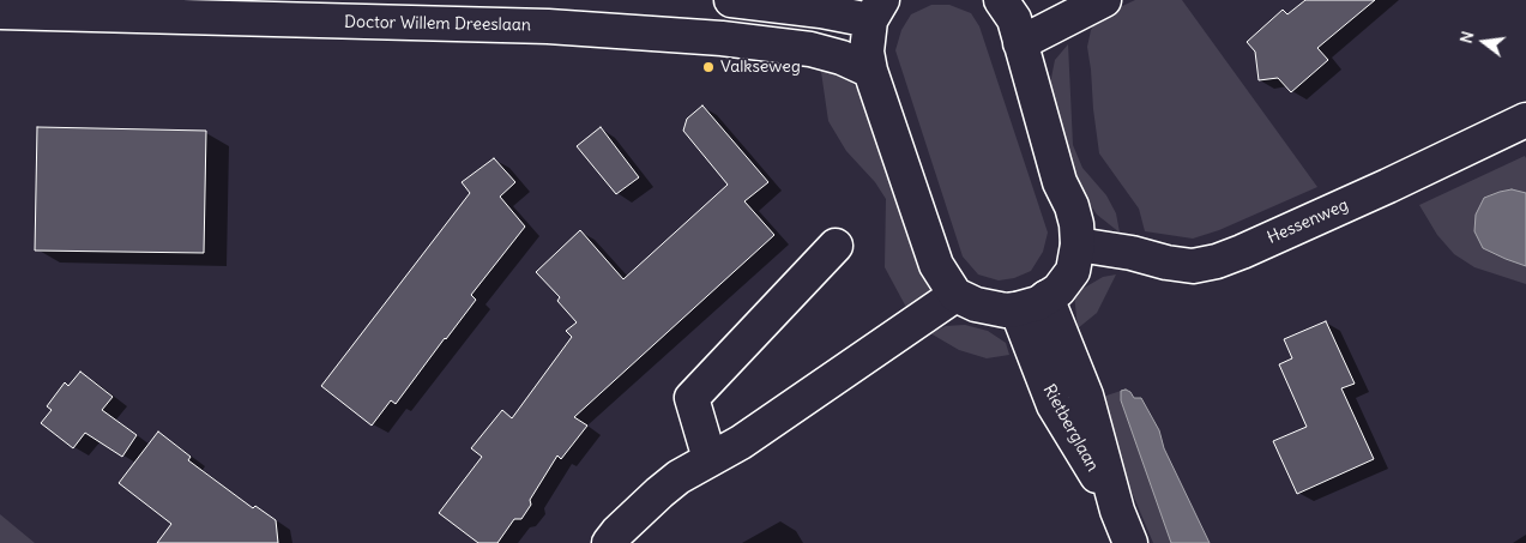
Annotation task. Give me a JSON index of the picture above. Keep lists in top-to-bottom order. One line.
{"streets":{"main road":["Doctor Willem Dreeslaan","Hessenweg","Rietberglaan"]},"places":["Valkseweg"],"north":"left"}
